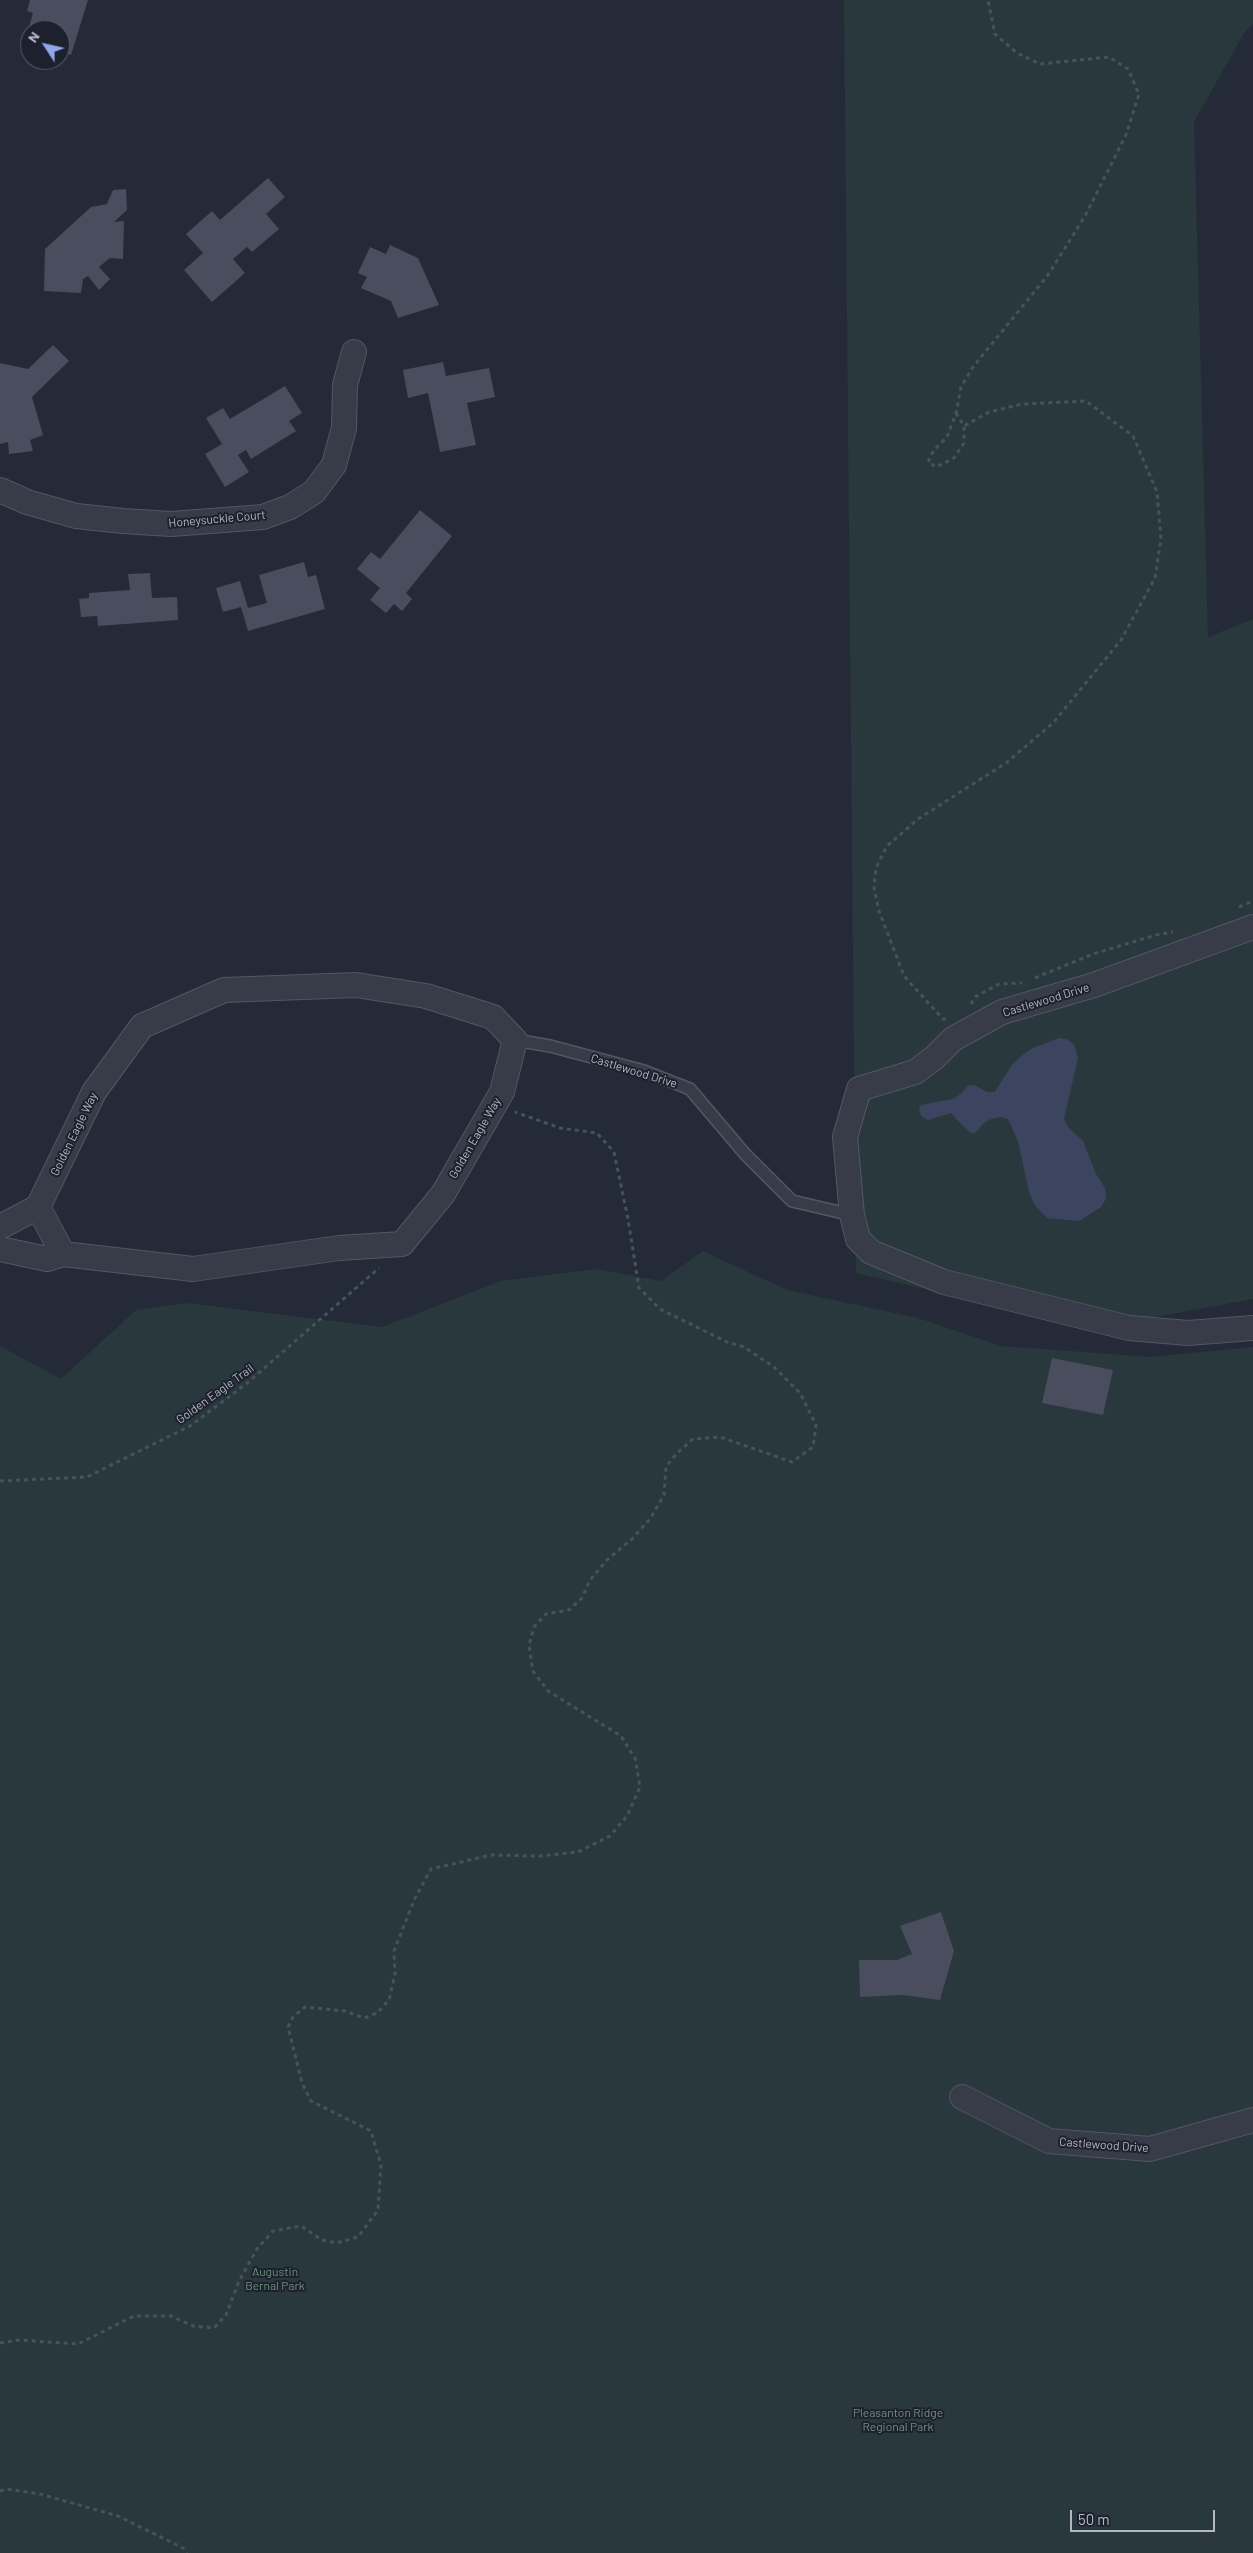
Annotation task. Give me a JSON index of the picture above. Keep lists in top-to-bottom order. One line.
{"streets":{"street":["Honeysuckle Court","Castlewood Drive","Golden Eagle Way"],"path":["Golden Eagle Trail"]},"crossings":[["Castlewood Drive","Golden Eagle Way"],["Golden Eagle Way","Golden Eagle Trail"]],"parks":["Augustin Bernal Park","Pleasanton Ridge Regional Park"],"scale_bar":"50 m","north":"top left"}
